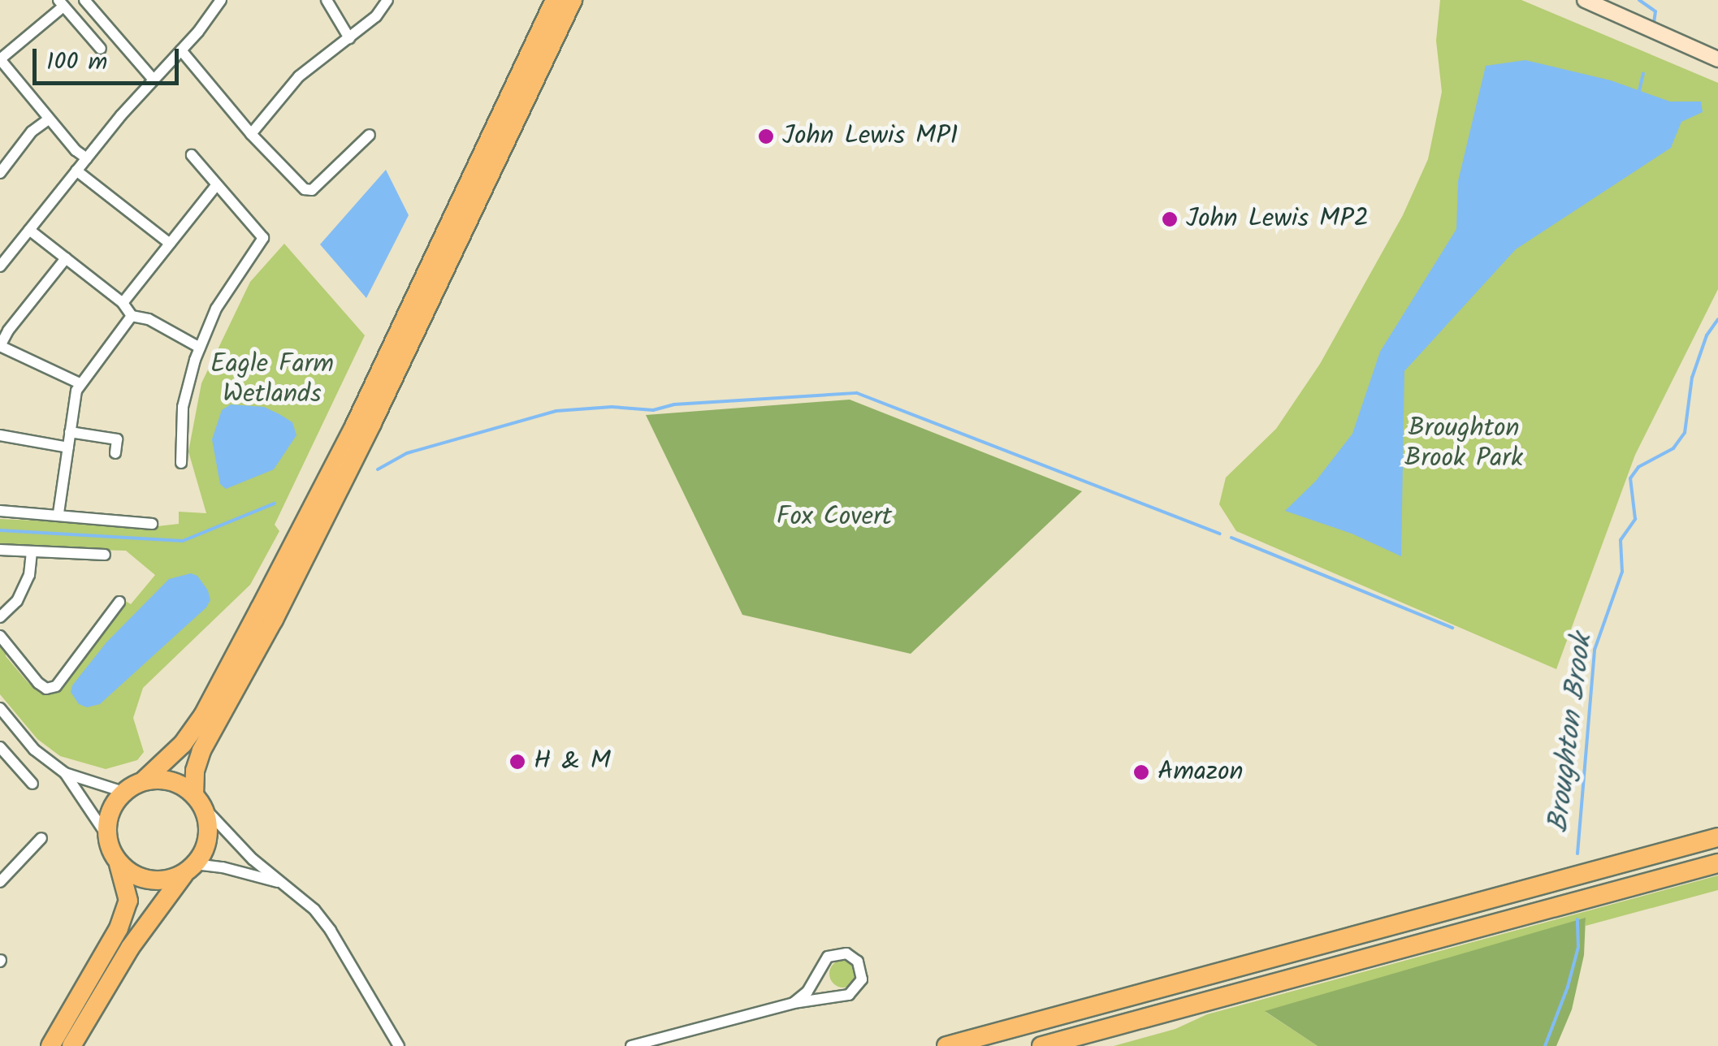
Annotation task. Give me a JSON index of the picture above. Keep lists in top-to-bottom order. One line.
{"water":["Broughton Brook"],"parks":["Eagle Farm Wetlands","Broughton Brook Park","Fox Covert"],"places":["John Lewis MP1","John Lewis MP2","H & M","Amazon"],"scale_bar":"100 m"}
